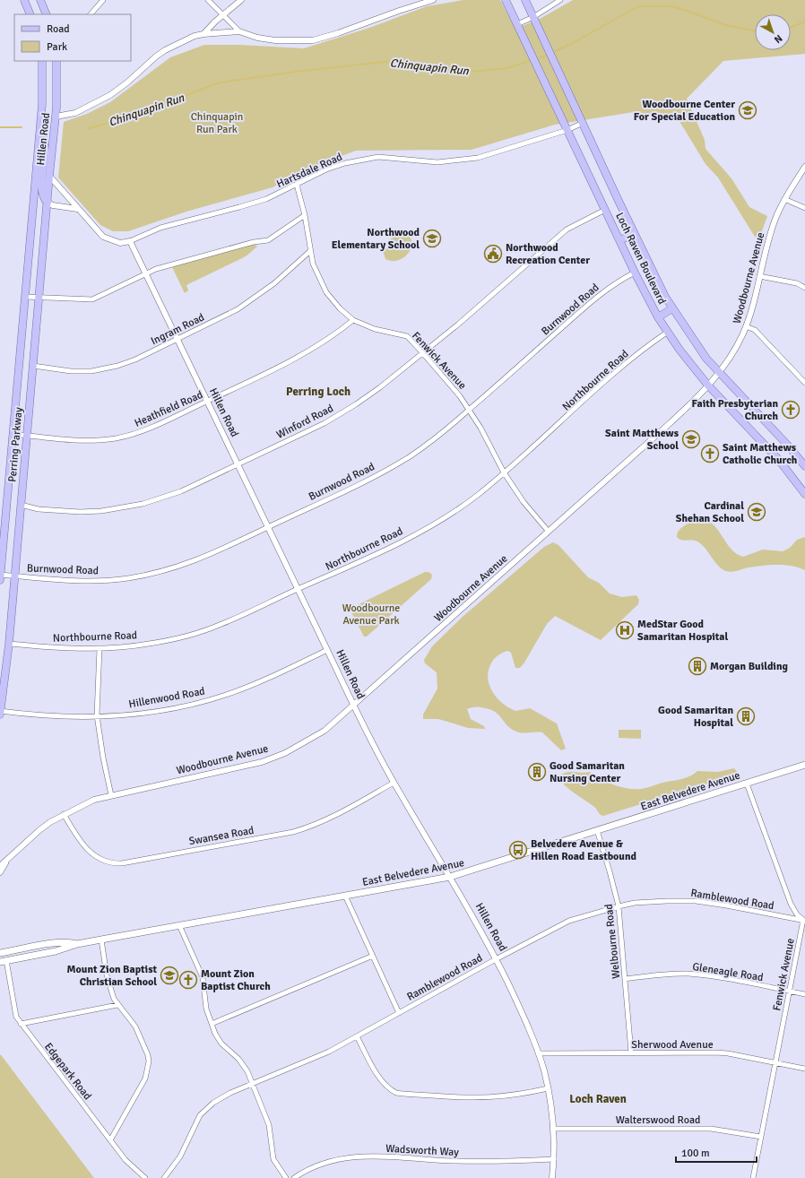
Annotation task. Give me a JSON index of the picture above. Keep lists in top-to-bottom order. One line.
{"streets":{"main road":["Hillen Road","Loch Raven Boulevard","Perring Parkway","East Belvedere Avenue"],"street":["Hartsdale Road","Woodbourne Avenue","Burnwood Road","Ingram Road","Fenwick Avenue","Northbourne Road","Heathfield Road","Winford Road","Hillenwood Road","Swansea Road","Ramblewood Road","Welbourne Road","Gleneagle Road","Sherwood Avenue","Edgepark Road","Walterswood Road","Wadsworth Way"]},"crossings":[["Hillen Road","Hartsdale Road"],["Hillen Road","Woodbourne Avenue"],["Hillen Road","Burnwood Road"],["Hillen Road","Ingram Road"],["Hillen Road","Northbourne Road"],["Hillen Road","Heathfield Road"],["Hillen Road","Winford Road"],["Hillen Road","Perring Parkway"],["Hillen Road","Hillenwood Road"],["Hillen Road","East Belvedere Avenue"],["Hillen Road","Swansea Road"],["Hillen Road","Ramblewood Road"],["Hillen Road","Sherwood Avenue"],["Hillen Road","Walterswood Road"],["Hillen Road","Wadsworth Way"],["Hartsdale Road","Loch Raven Boulevard"],["Hartsdale Road","Fenwick Avenue"],["Loch Raven Boulevard","Woodbourne Avenue"],["Loch Raven Boulevard","Burnwood Road"],["Loch Raven Boulevard","Northbourne Road"],["Loch Raven Boulevard","Winford Road"],["Woodbourne Avenue","Fenwick Avenue"],["Woodbourne Avenue","Swansea Road"],["Burnwood Road","Fenwick Avenue"],["Burnwood Road","Perring Parkway"],["Ingram Road","Fenwick Avenue"],["Ingram Road","Perring Parkway"],["Fenwick Avenue","Northbourne Road"],["Fenwick Avenue","Heathfield Road"],["Fenwick Avenue","Winford Road"],["Fenwick Avenue","Ramblewood Road"],["Fenwick Avenue","Gleneagle Road"],["Fenwick Avenue","Sherwood Avenue"],["Fenwick Avenue","Walterswood Road"],["Northbourne Road","Perring Parkway"],["Heathfield Road","Perring Parkway"],["Winford Road","Perring Parkway"],["Perring Parkway","Hillenwood Road"],["East Belvedere Avenue","Welbourne Road"],["East Belvedere Avenue","Edgepark Road"],["Ramblewood Road","Welbourne Road"],["Welbourne Road","Gleneagle Road"],["Welbourne Road","Sherwood Avenue"]],"districts":["Perring Loch","Loch Raven"],"water":["Chinquapin Run"],"parks":["Chinquapin Run Park","Woodbourne Avenue Park"],"places":{"school or university":["Woodbourne Center For Special Education","Northwood Elementary School","Saint Matthews School","Cardinal Shehan School","Mount Zion Baptist Christian School"],"public building":["Northwood Recreation Center"],"church":["Faith Presbyterian Church","Saint Matthews Catholic Church","Mount Zion Baptist Church"],"hospital":["MedStar Good Samaritan Hospital"],"building":["Morgan Building","Good Samaritan Hospital","Good Samaritan Nursing Center"],"bus stop":["Belvedere Avenue & Hillen Road Eastbound"]},"legend":["Road","Park"],"scale_bar":"100 m","north":"bottom right"}
